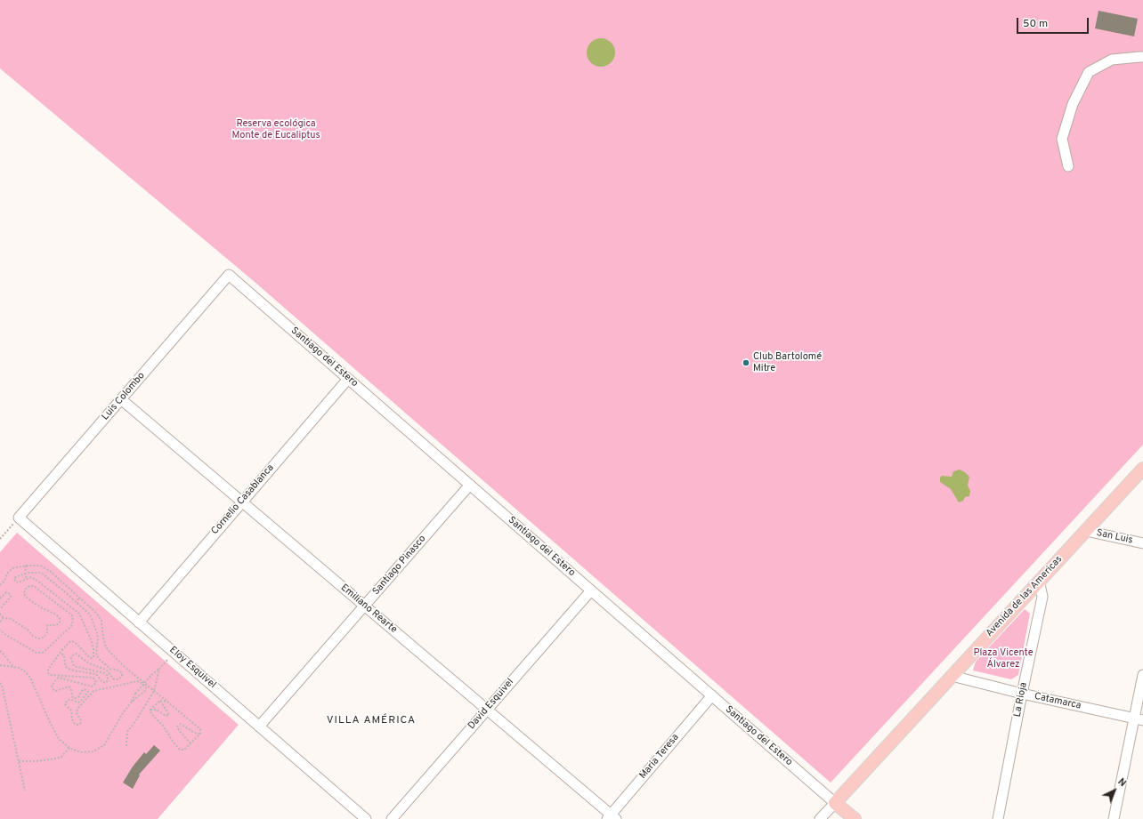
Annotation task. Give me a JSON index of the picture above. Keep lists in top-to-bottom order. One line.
{"streets":{"main road":["Santiago del Estero","Avenida de las Americas"],"street":["Luis Colombo","Cornelio Casablanca","San Luis","Santiago Pinasco","Emiliano Rearte","Eloy Esquivel","La Rioja","Catamarca","David Esquivel","Maria Teresa"]},"crossings":[["Santiago del Estero","Luis Colombo"],["Santiago del Estero","Cornelio Casablanca"],["Santiago del Estero","Santiago Pinasco"],["Santiago del Estero","Avenida de las Americas"],["Santiago del Estero","David Esquivel"],["Santiago del Estero","Maria Teresa"],["Luis Colombo","Emiliano Rearte"],["Luis Colombo","Eloy Esquivel"],["Cornelio Casablanca","Emiliano Rearte"],["Cornelio Casablanca","Eloy Esquivel"],["San Luis","Avenida de las Americas"],["Santiago Pinasco","Emiliano Rearte"],["Santiago Pinasco","Eloy Esquivel"],["Avenida de las Americas","La Rioja"],["Avenida de las Americas","Catamarca"],["Emiliano Rearte","David Esquivel"],["Emiliano Rearte","Maria Teresa"],["La Rioja","Catamarca"]],"districts":["VILLA AMÉRICA"],"parks":["Reserva ecológica Monte de Eucaliptus","Plaza Vicente Álvarez"],"places":["Club Bartolomé Mitre"],"scale_bar":"50 m","north":"top right"}
